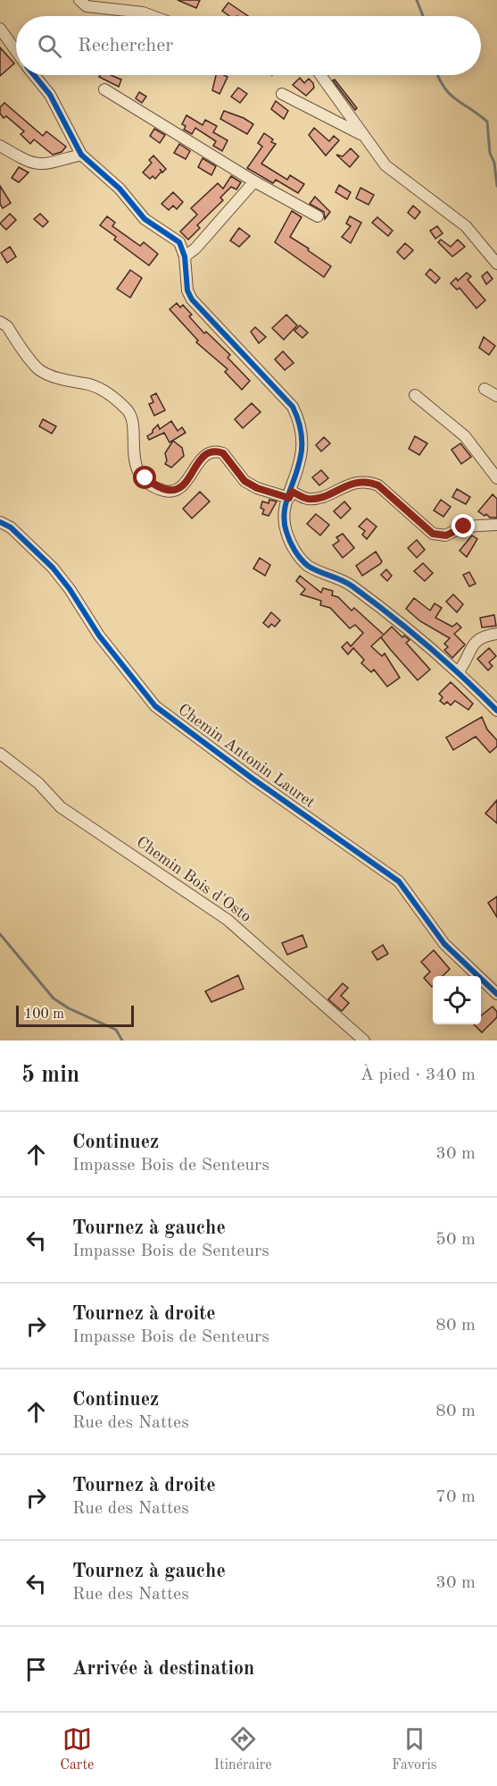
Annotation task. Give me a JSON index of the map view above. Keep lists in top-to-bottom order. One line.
{"streets":{"street":["Chemin Antonin Lauret","Chemin Bois d'Osto"]},"scale_bar":"100 m","page":{"search":"Rechercher","scale":"100 m","heading":["5 min","À pied · 340 m"],"list":[["Continuez","Impasse Bois de Senteurs","30 m"],["Tournez à gauche","Impasse Bois de Senteurs","50 m"],["Tournez à droite","Impasse Bois de Senteurs","80 m"],["Continuez","Rue des Nattes","80 m"],["Tournez à droite","Rue des Nattes","70 m"],["Tournez à gauche","Rue des Nattes","30 m"],"Arrivée à destination"],"nav":["Carte","Itinéraire","Favoris"]}}
